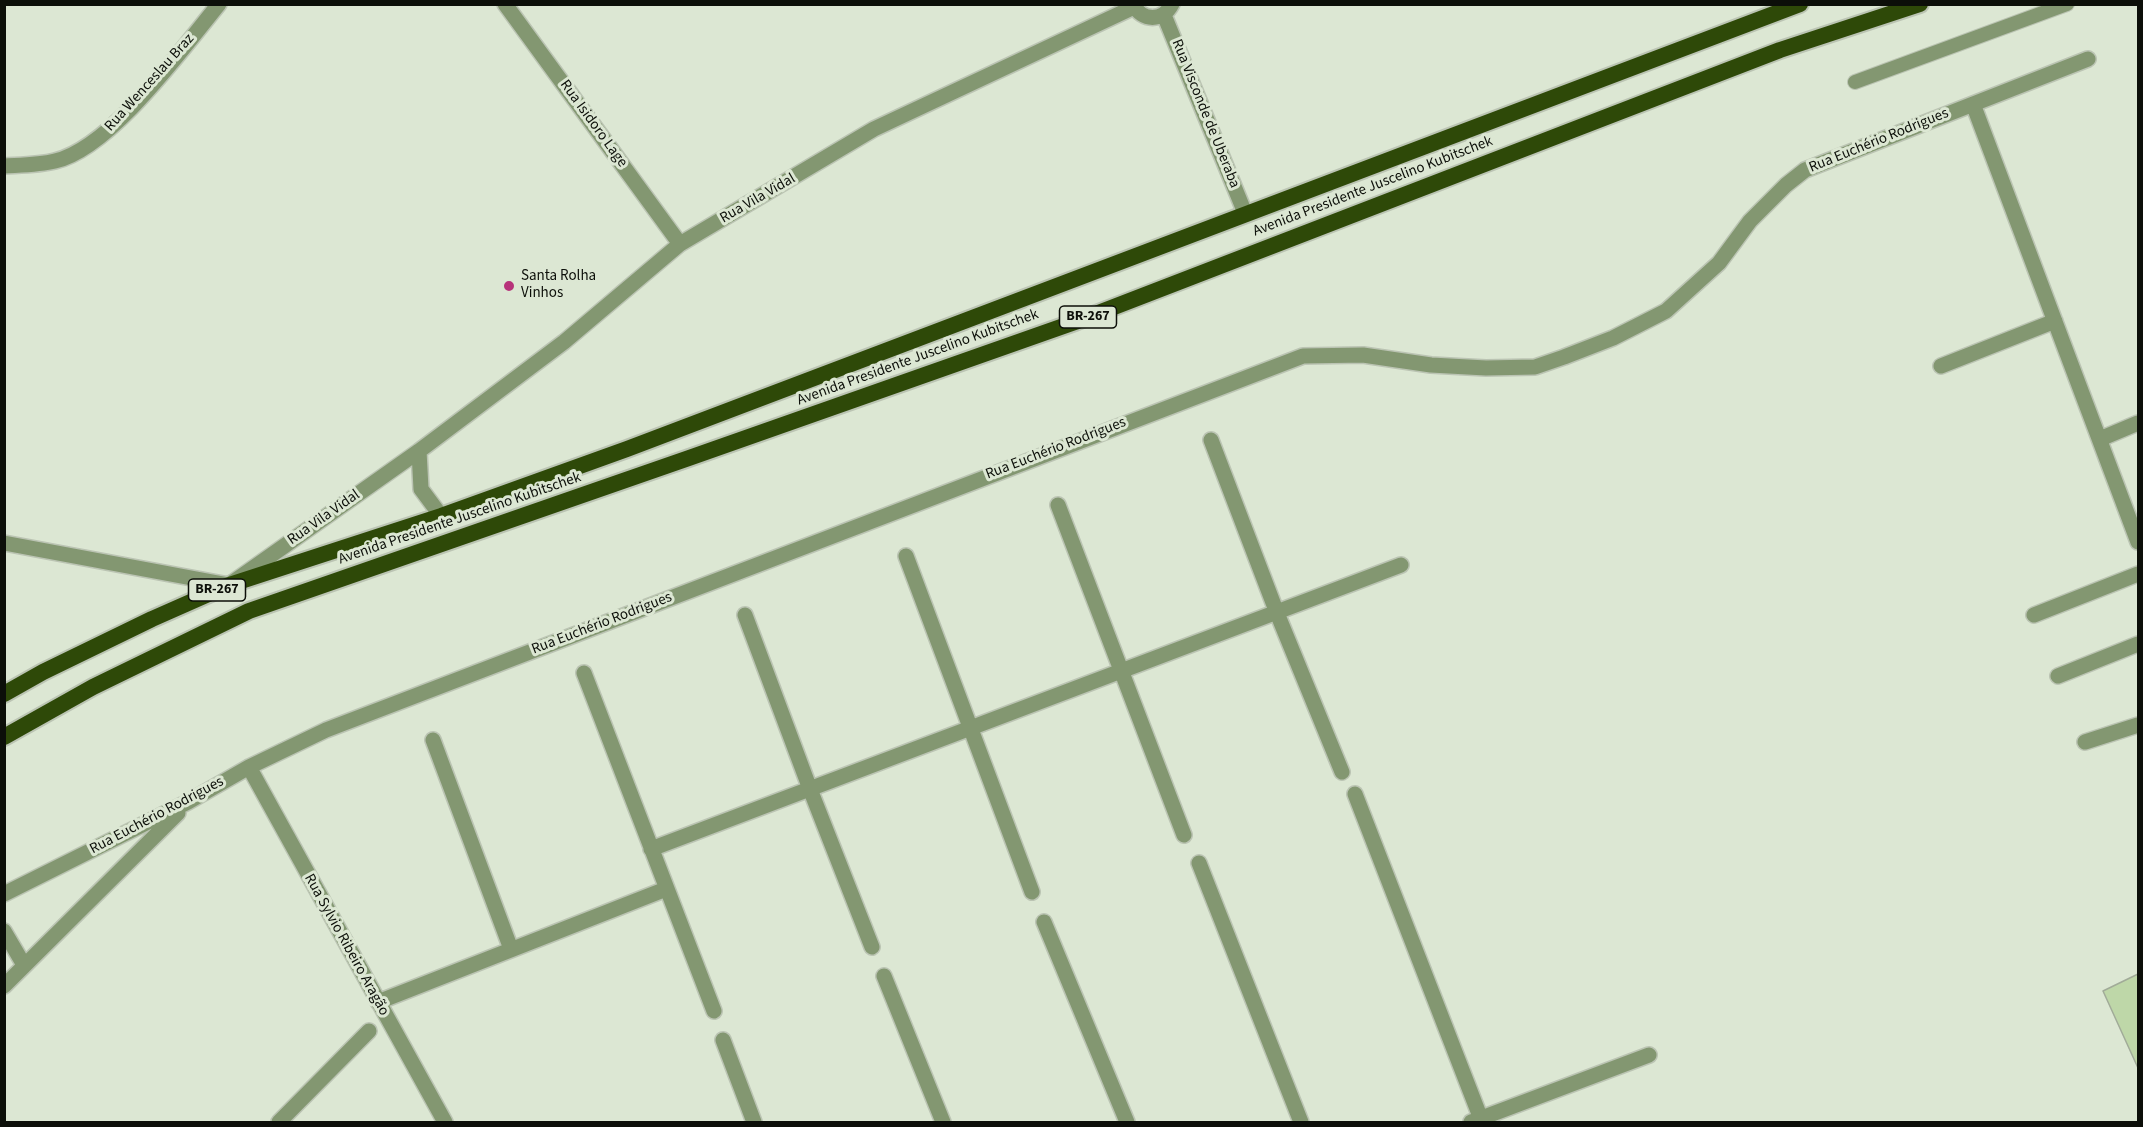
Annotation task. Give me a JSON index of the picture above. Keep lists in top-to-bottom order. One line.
{"streets":{"highway":["Avenida Presidente Juscelino Kubitschek","BR-267"],"street":["Rua Wenceslau Braz","Rua Visconde de Uberaba","Rua Isidoro Lage","Rua Euchério Rodrigues","Rua Vila Vidal","Rua Sylvio Ribeiro Aragão"]},"crossings":[["Rua Visconde de Uberaba","Avenida Presidente Juscelino Kubitschek"],["Rua Isidoro Lage","Rua Vila Vidal"],["Rua Euchério Rodrigues","Rua Sylvio Ribeiro Aragão"],["Avenida Presidente Juscelino Kubitschek","Rua Vila Vidal"]],"places":["Santa Rolha Vinhos"]}
